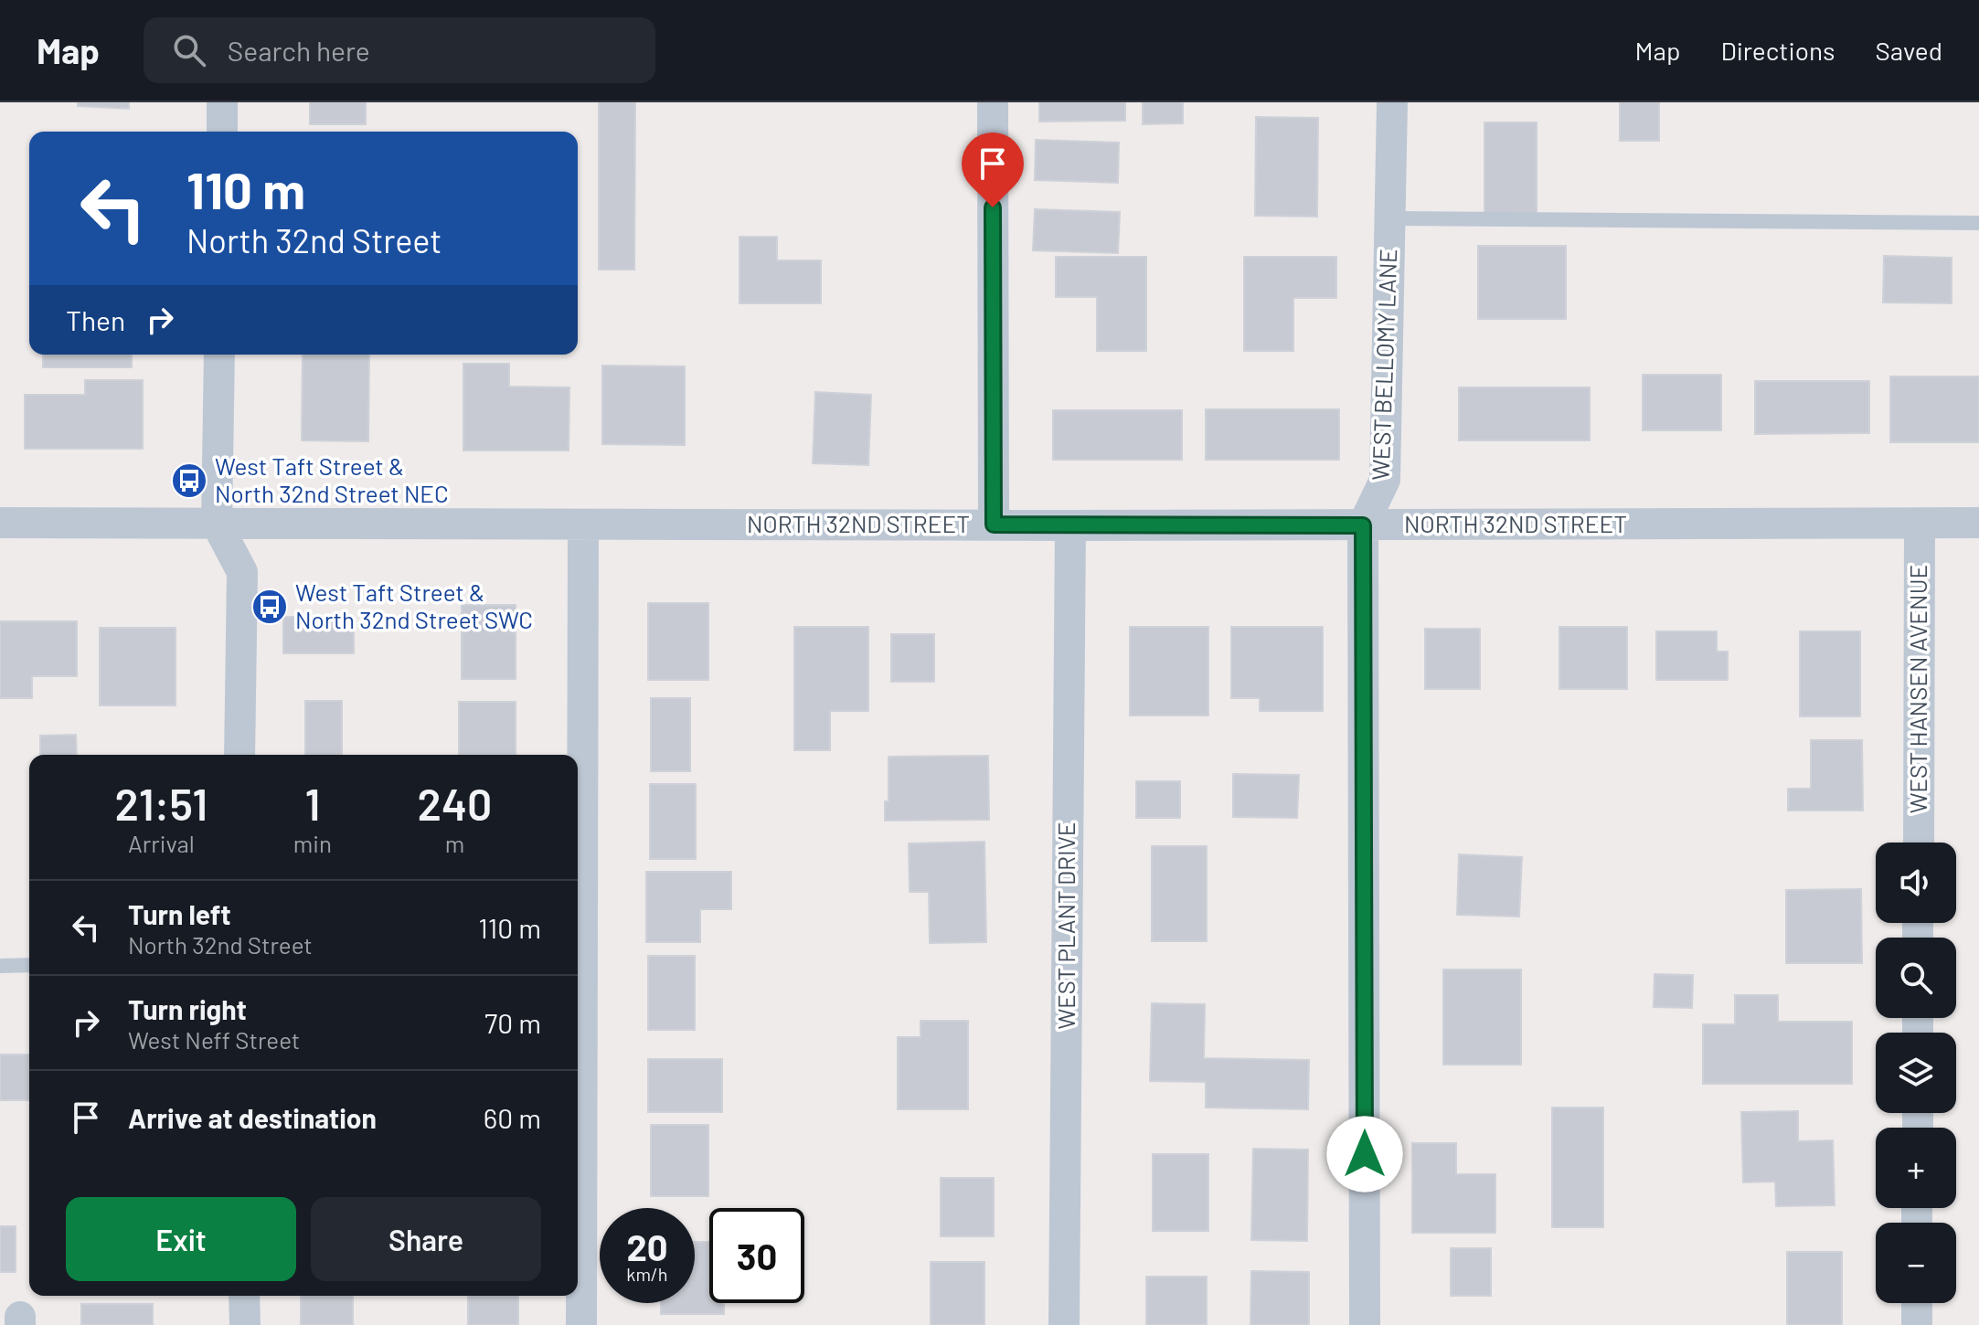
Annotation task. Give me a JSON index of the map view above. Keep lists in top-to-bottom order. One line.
{"streets":{"street":["WEST BELLOMY LANE","NORTH 32ND STREET","WEST HANSEN AVENUE","WEST PLANT DRIVE"]},"crossings":[["WEST BELLOMY LANE","NORTH 32ND STREET"],["NORTH 32ND STREET","WEST HANSEN AVENUE"],["NORTH 32ND STREET","WEST PLANT DRIVE"]],"places":{"bus stop":["West Taft Street & North 32nd Street NEC","West Taft Street & North 32nd Street SWC"]},"page":{"header":"Map","search":"Search here","nav":["Map","Directions","Saved"],"turn":["110 m","North 32nd Street"],"then":"Then","eta":["21:51","Arrival","1","min","240","m"],"map_buttons":["+","−"],"list":[{"name":"Turn left","note":"North 32nd Street","value":"110 m"},{"name":"Turn right","note":"West Neff Street","value":"70 m"},{"name":"Arrive at destination","value":"60 m"}],"buttons":["Exit","Share"],"speed":"20 km/h","limit":"30"}}
